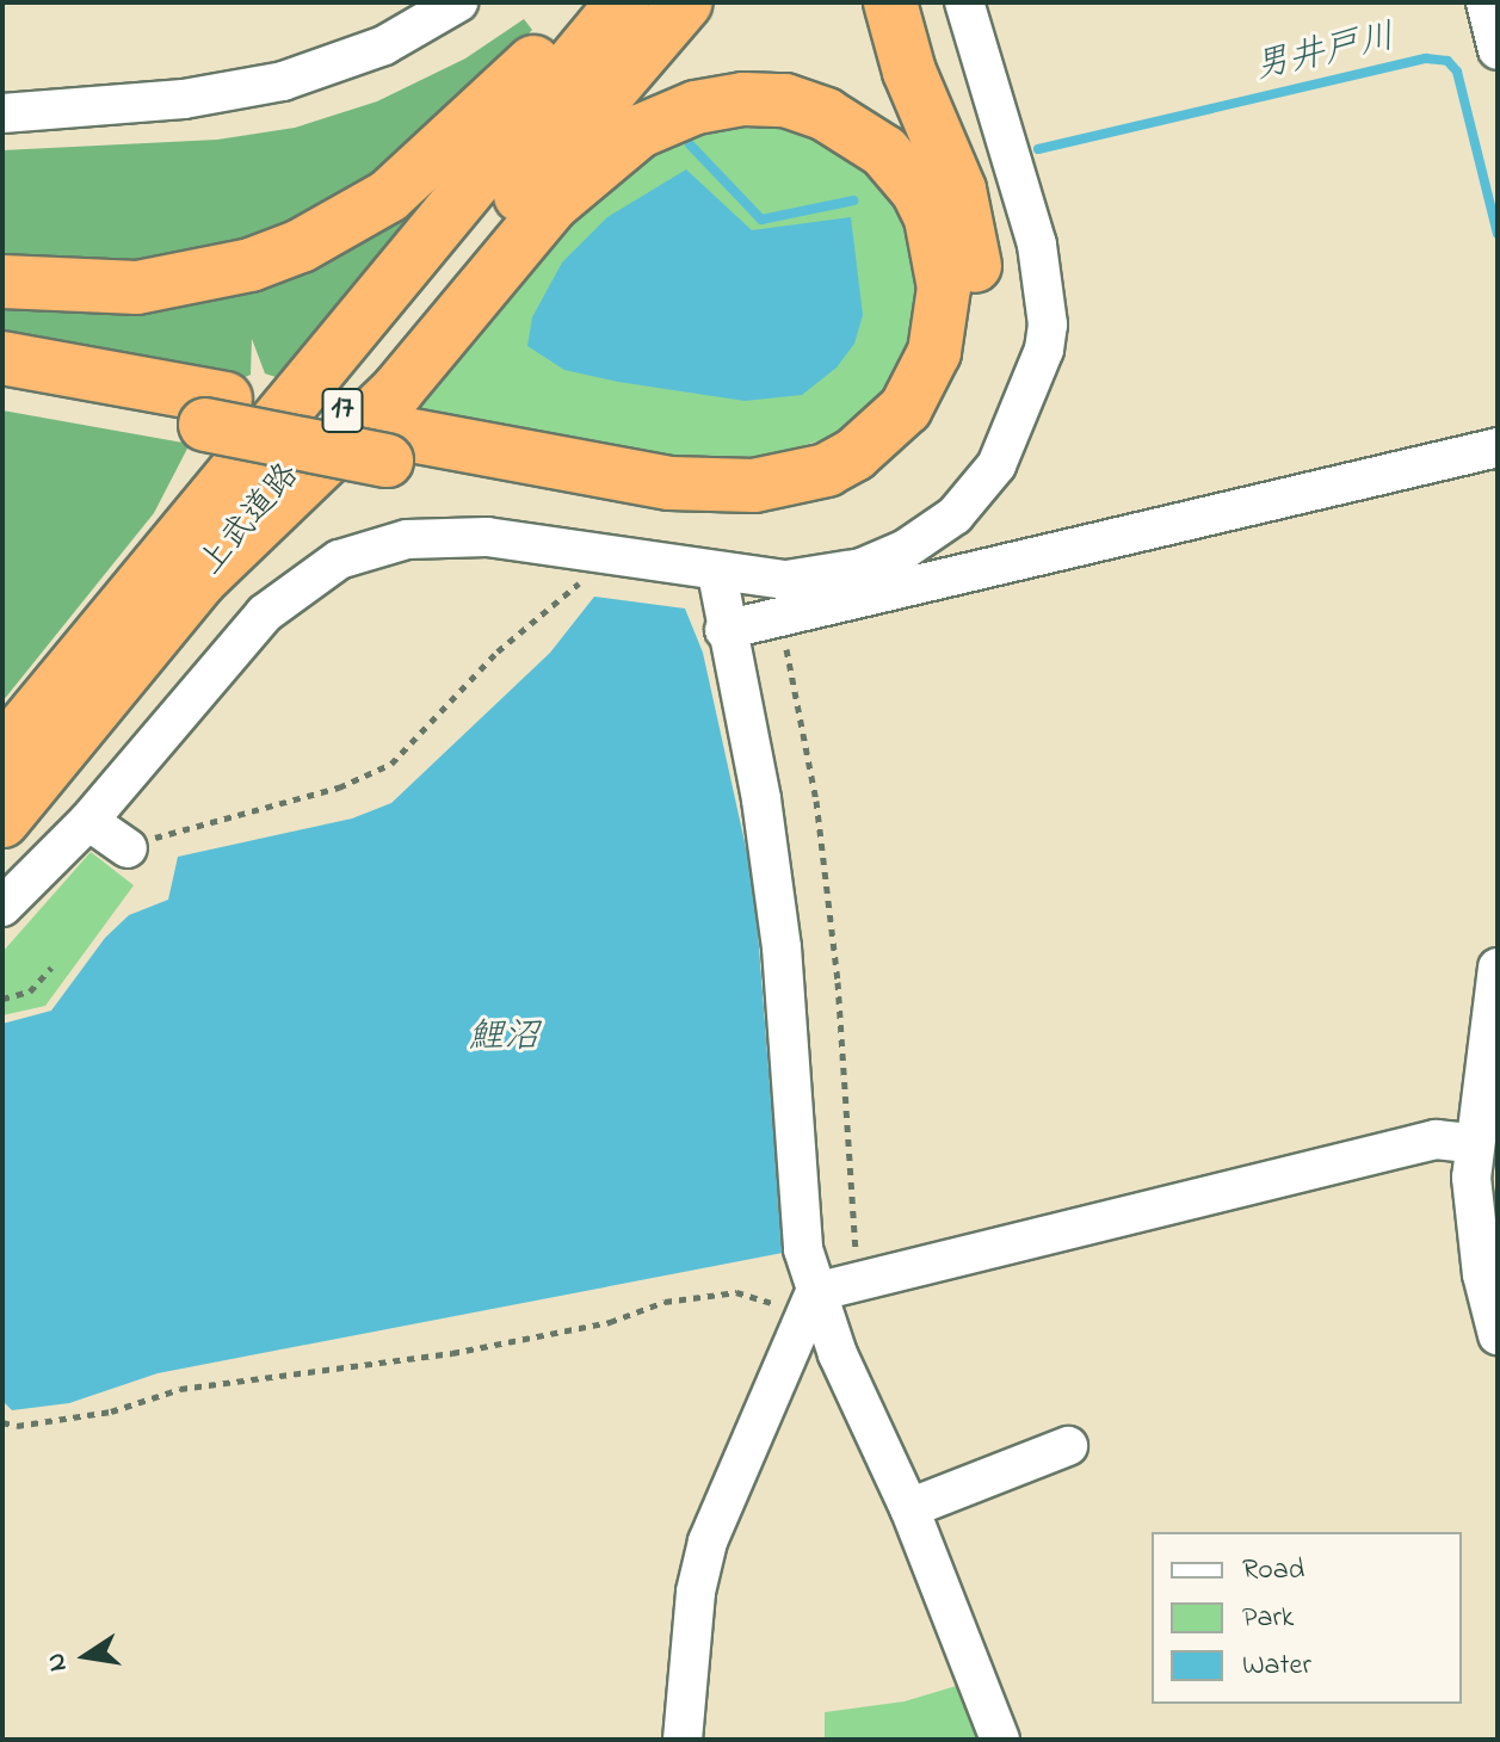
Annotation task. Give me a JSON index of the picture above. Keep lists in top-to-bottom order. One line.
{"streets":{"highway":["17","上武道路"]},"water":["男井戸川","鯉沼"],"legend":["Road","Park","Water"],"north":"left"}
